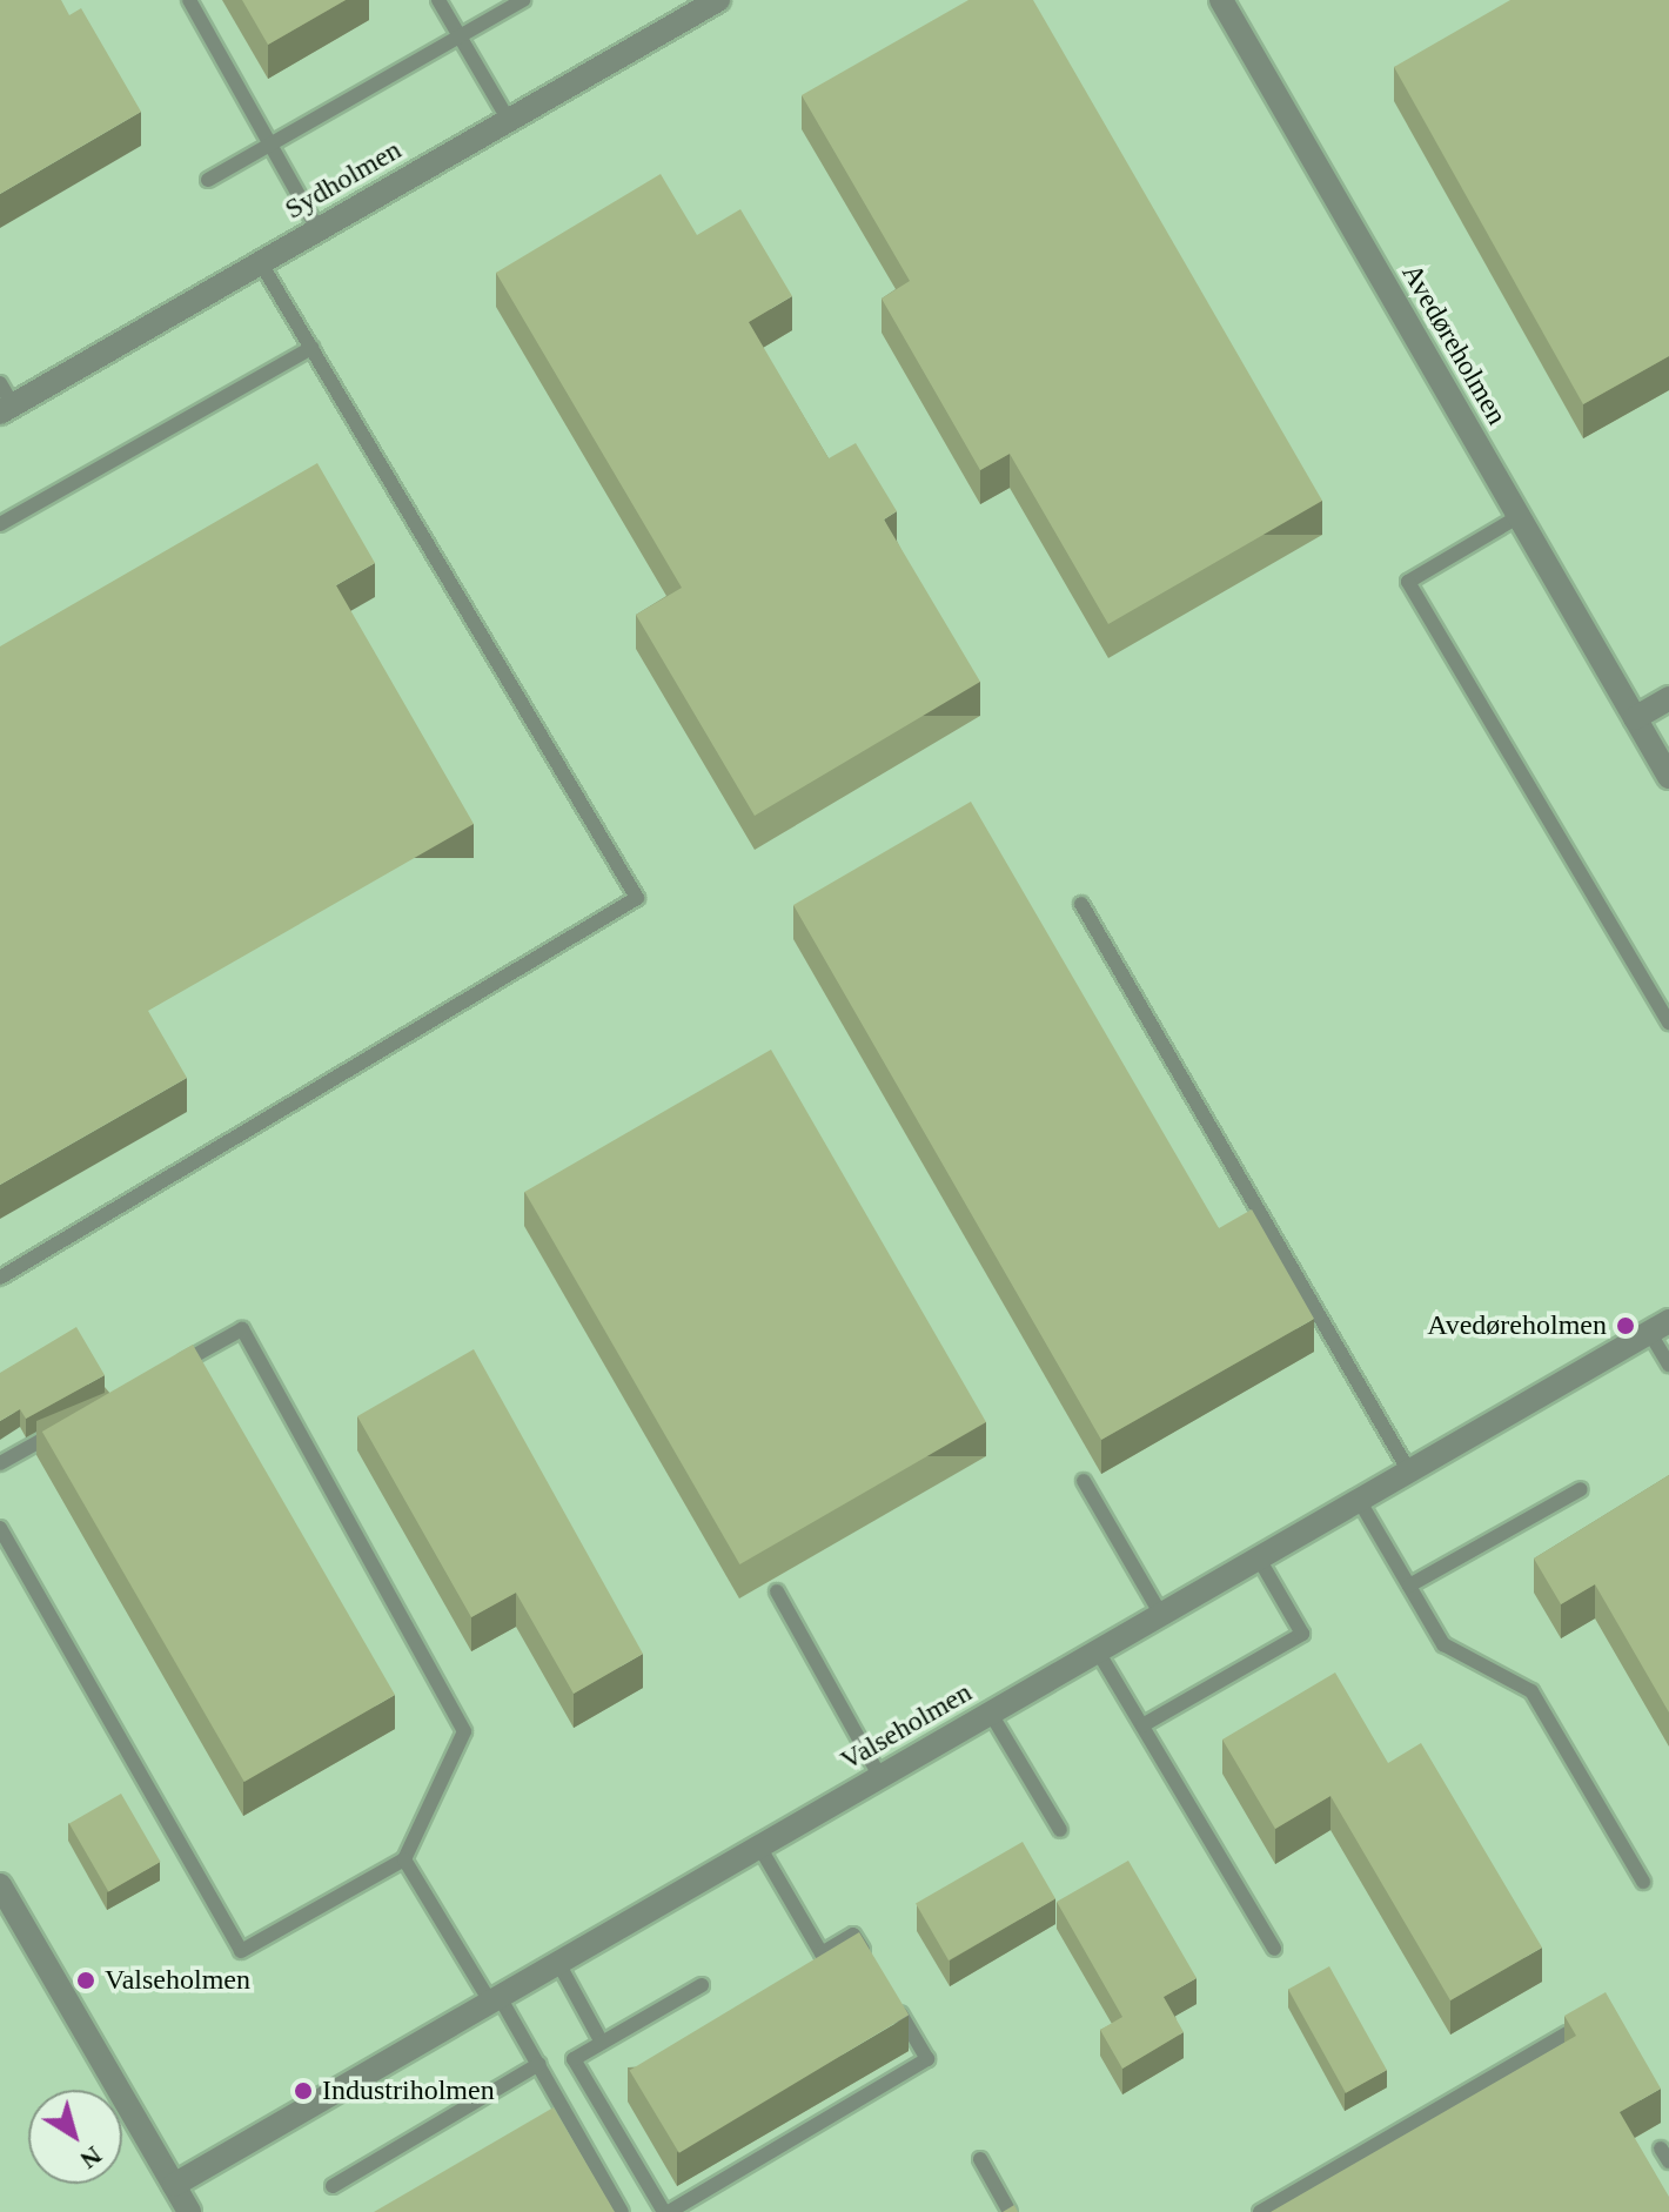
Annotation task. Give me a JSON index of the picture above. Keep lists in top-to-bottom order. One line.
{"streets":{"street":["Sydholmen","Avedøreholmen","Valseholmen"]},"places":["Avedøreholmen","Valseholmen","Industriholmen"],"north":"bottom right"}
